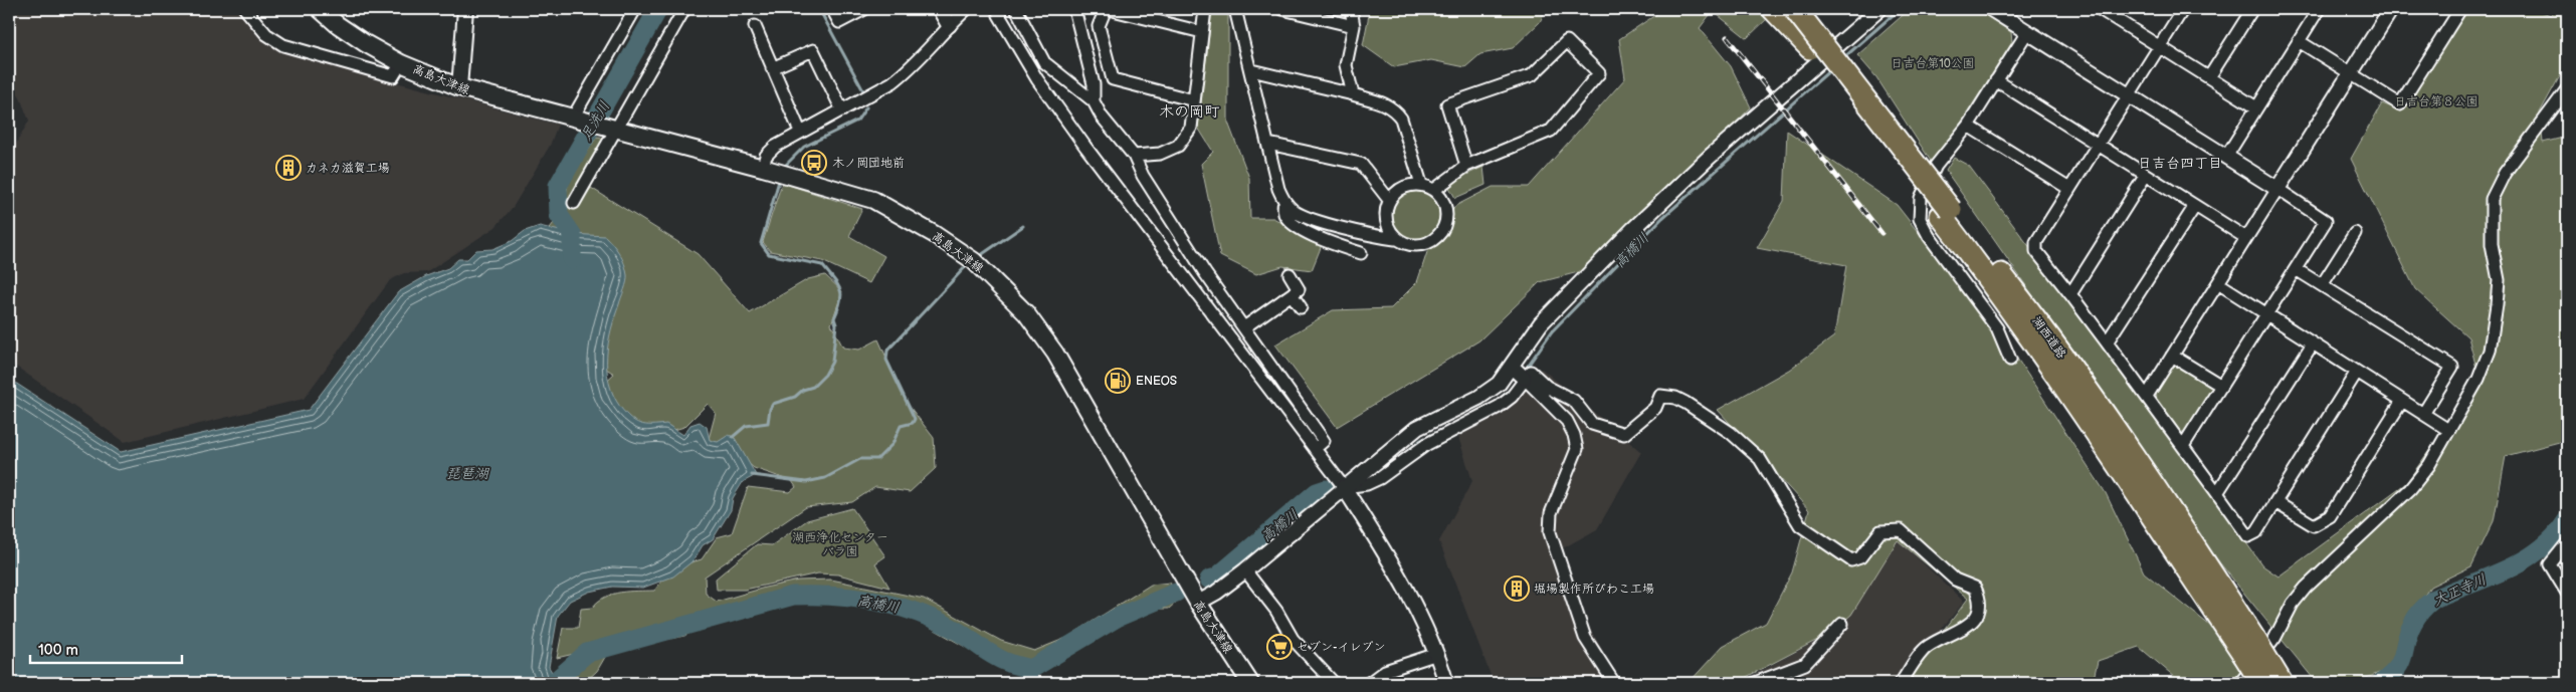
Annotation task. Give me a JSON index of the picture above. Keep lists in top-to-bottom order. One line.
{"streets":{"highway":["湖西道路"],"main road":["高島大津線"]},"districts":["木の岡町","日吉台四丁目"],"water":["足洗川","高橋川","琵琶湖","大正寺川"],"parks":["日吉台第10公園","日吉台第８公園","湖西浄化センター バラ園"],"places":{"bus stop":["木ノ岡団地前"],"building":["カネカ滋賀工場","堀場製作所びわこ工場"],"fuel station":["ENEOS"],"supermarket":["セブン-イレブン"]},"scale_bar":"100 m"}
